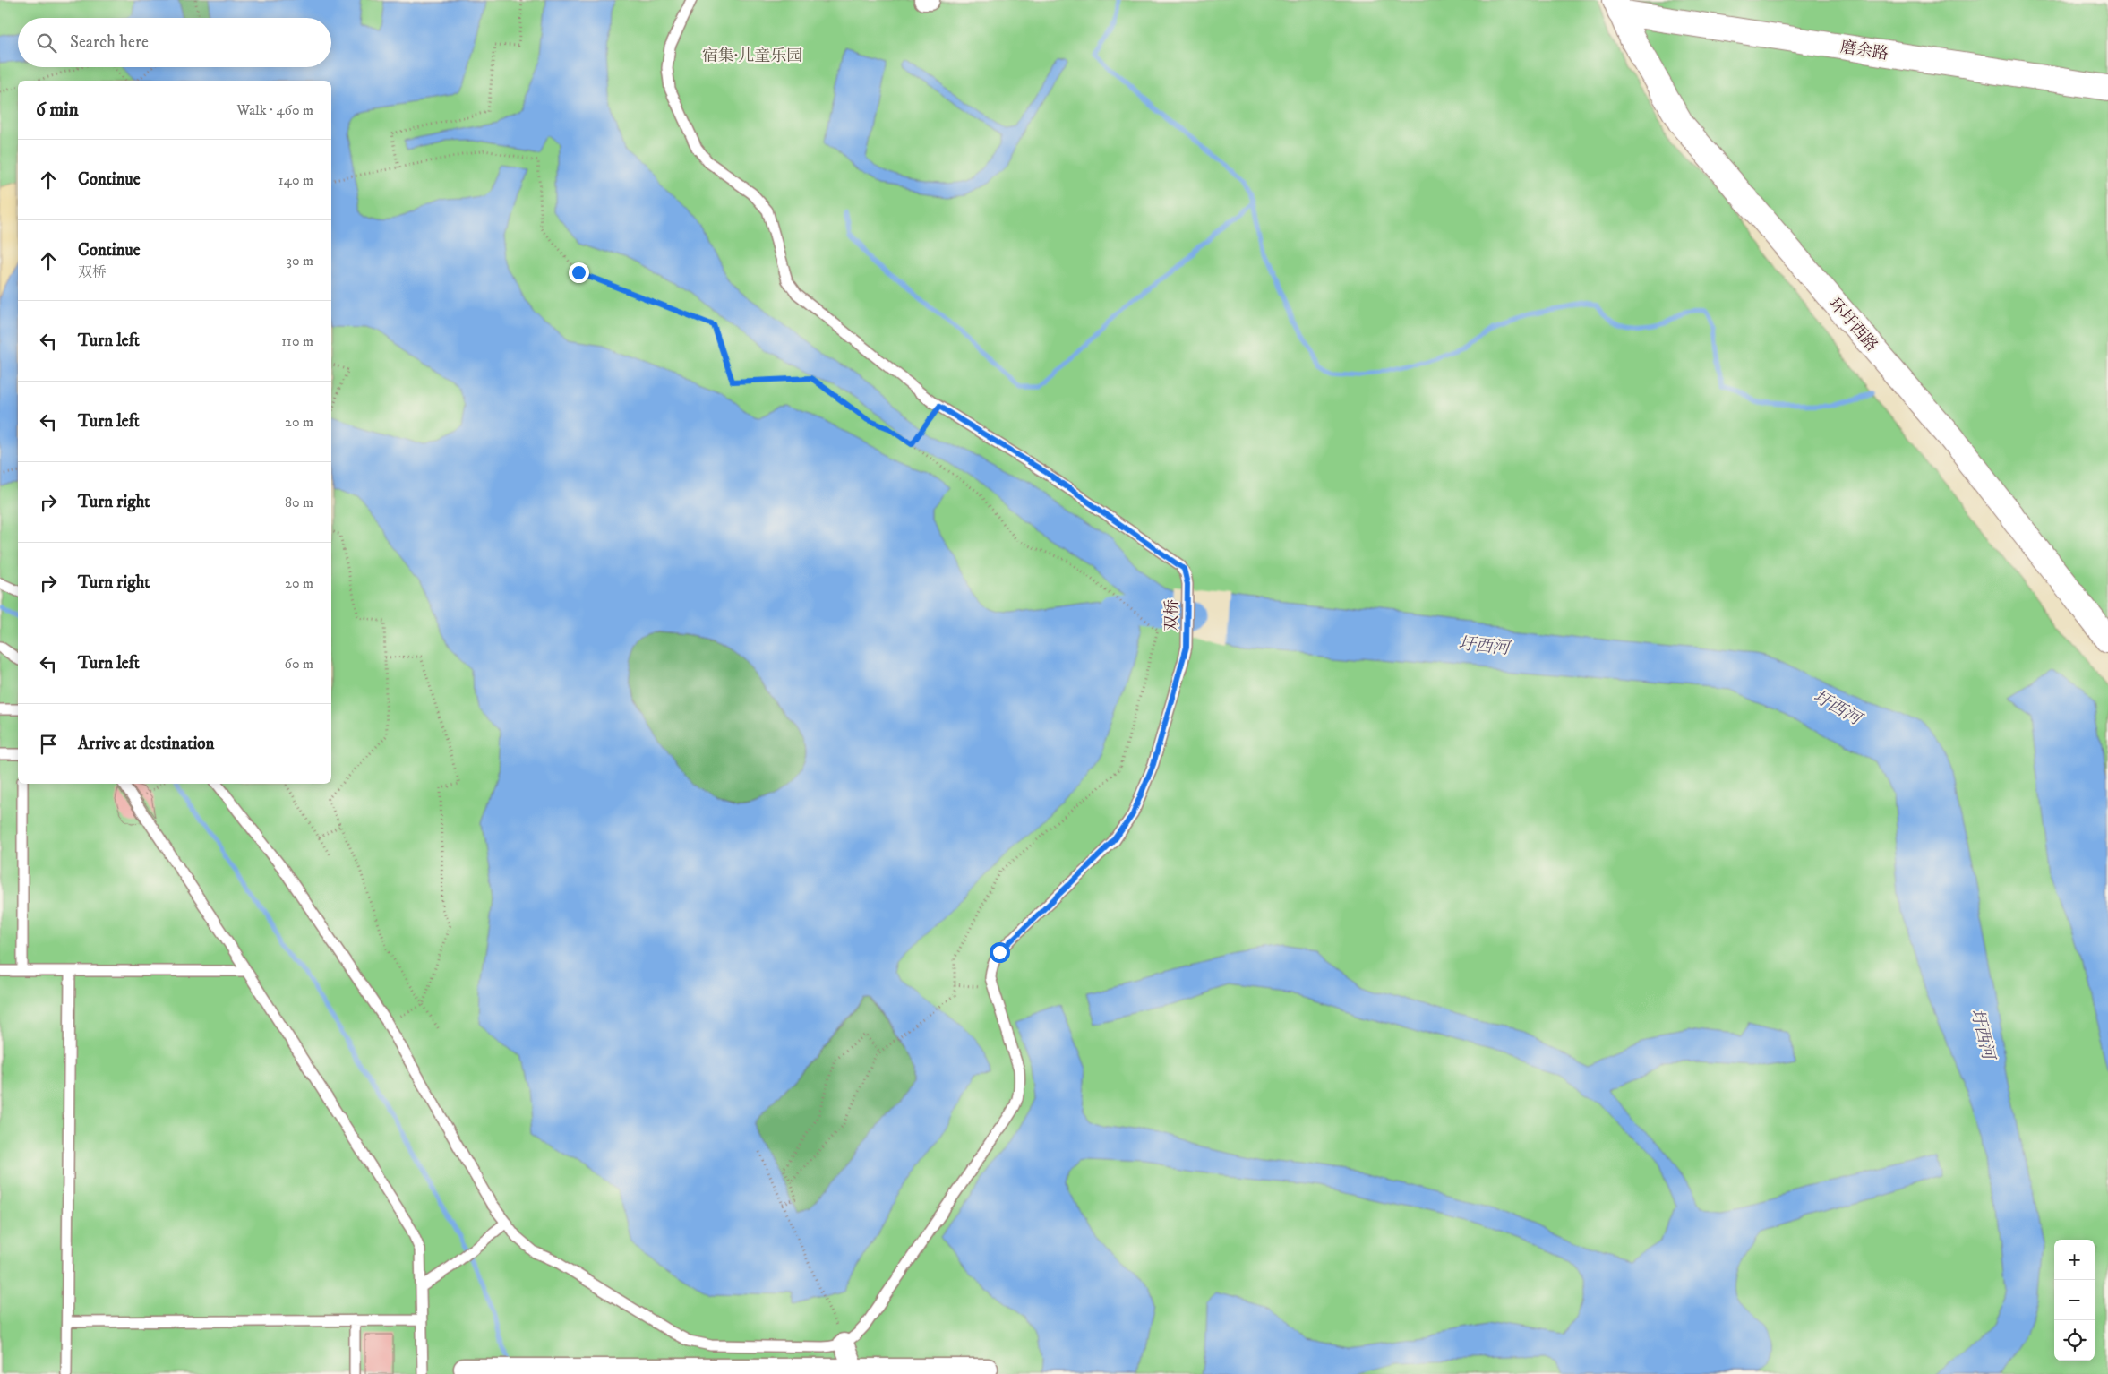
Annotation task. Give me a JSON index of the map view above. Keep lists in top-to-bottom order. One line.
{"streets":{"street":["磨余路","环圩西路"],"lane":["双桥"]},"crossings":[["磨余路","环圩西路"]],"water":["圩西河"],"parks":["宿集·儿童乐园"],"page":{"search":"Search here","heading":["6 min","Walk · 460 m"],"list":[["Continue","140 m"],["Continue","双桥","30 m"],["Turn left","110 m"],["Turn left","20 m"],["Turn right","80 m"],["Turn right","20 m"],["Turn left","60 m"],"Arrive at destination"],"map_buttons":["+","−"]}}
